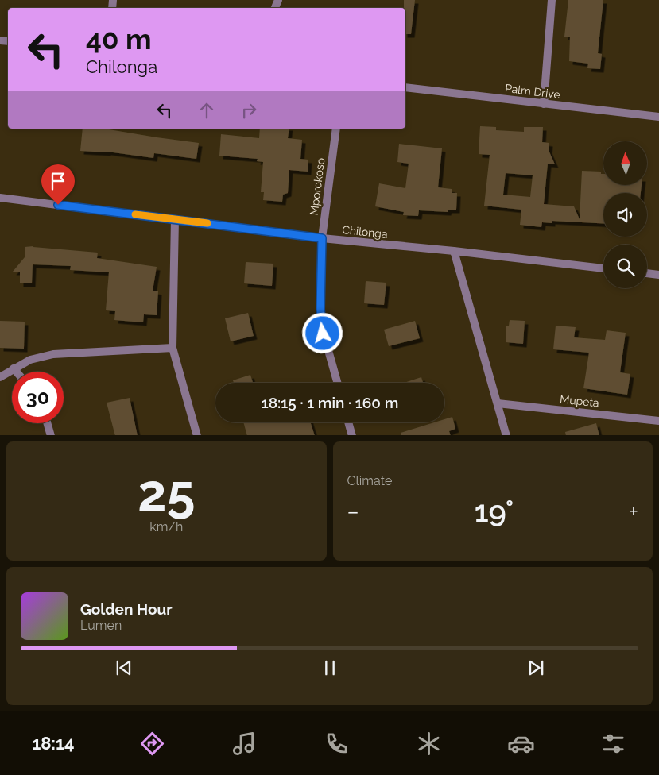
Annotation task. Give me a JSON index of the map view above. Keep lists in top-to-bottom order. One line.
{"streets":{"street":["Palm Drive","Mporokoso","Chilonga","Mupeta"]},"crossings":[["Mporokoso","Chilonga"]],"north":"top","page":{"turn":["40 m","Chilonga"],"limit":"30","trip":"18:15 · 1 min · 160 m","tile":[["25","km/h"],"Climate"],"heat":["−","19°","+"],"song":["Golden Hour","Lumen"],"tabs":"18:14"}}
